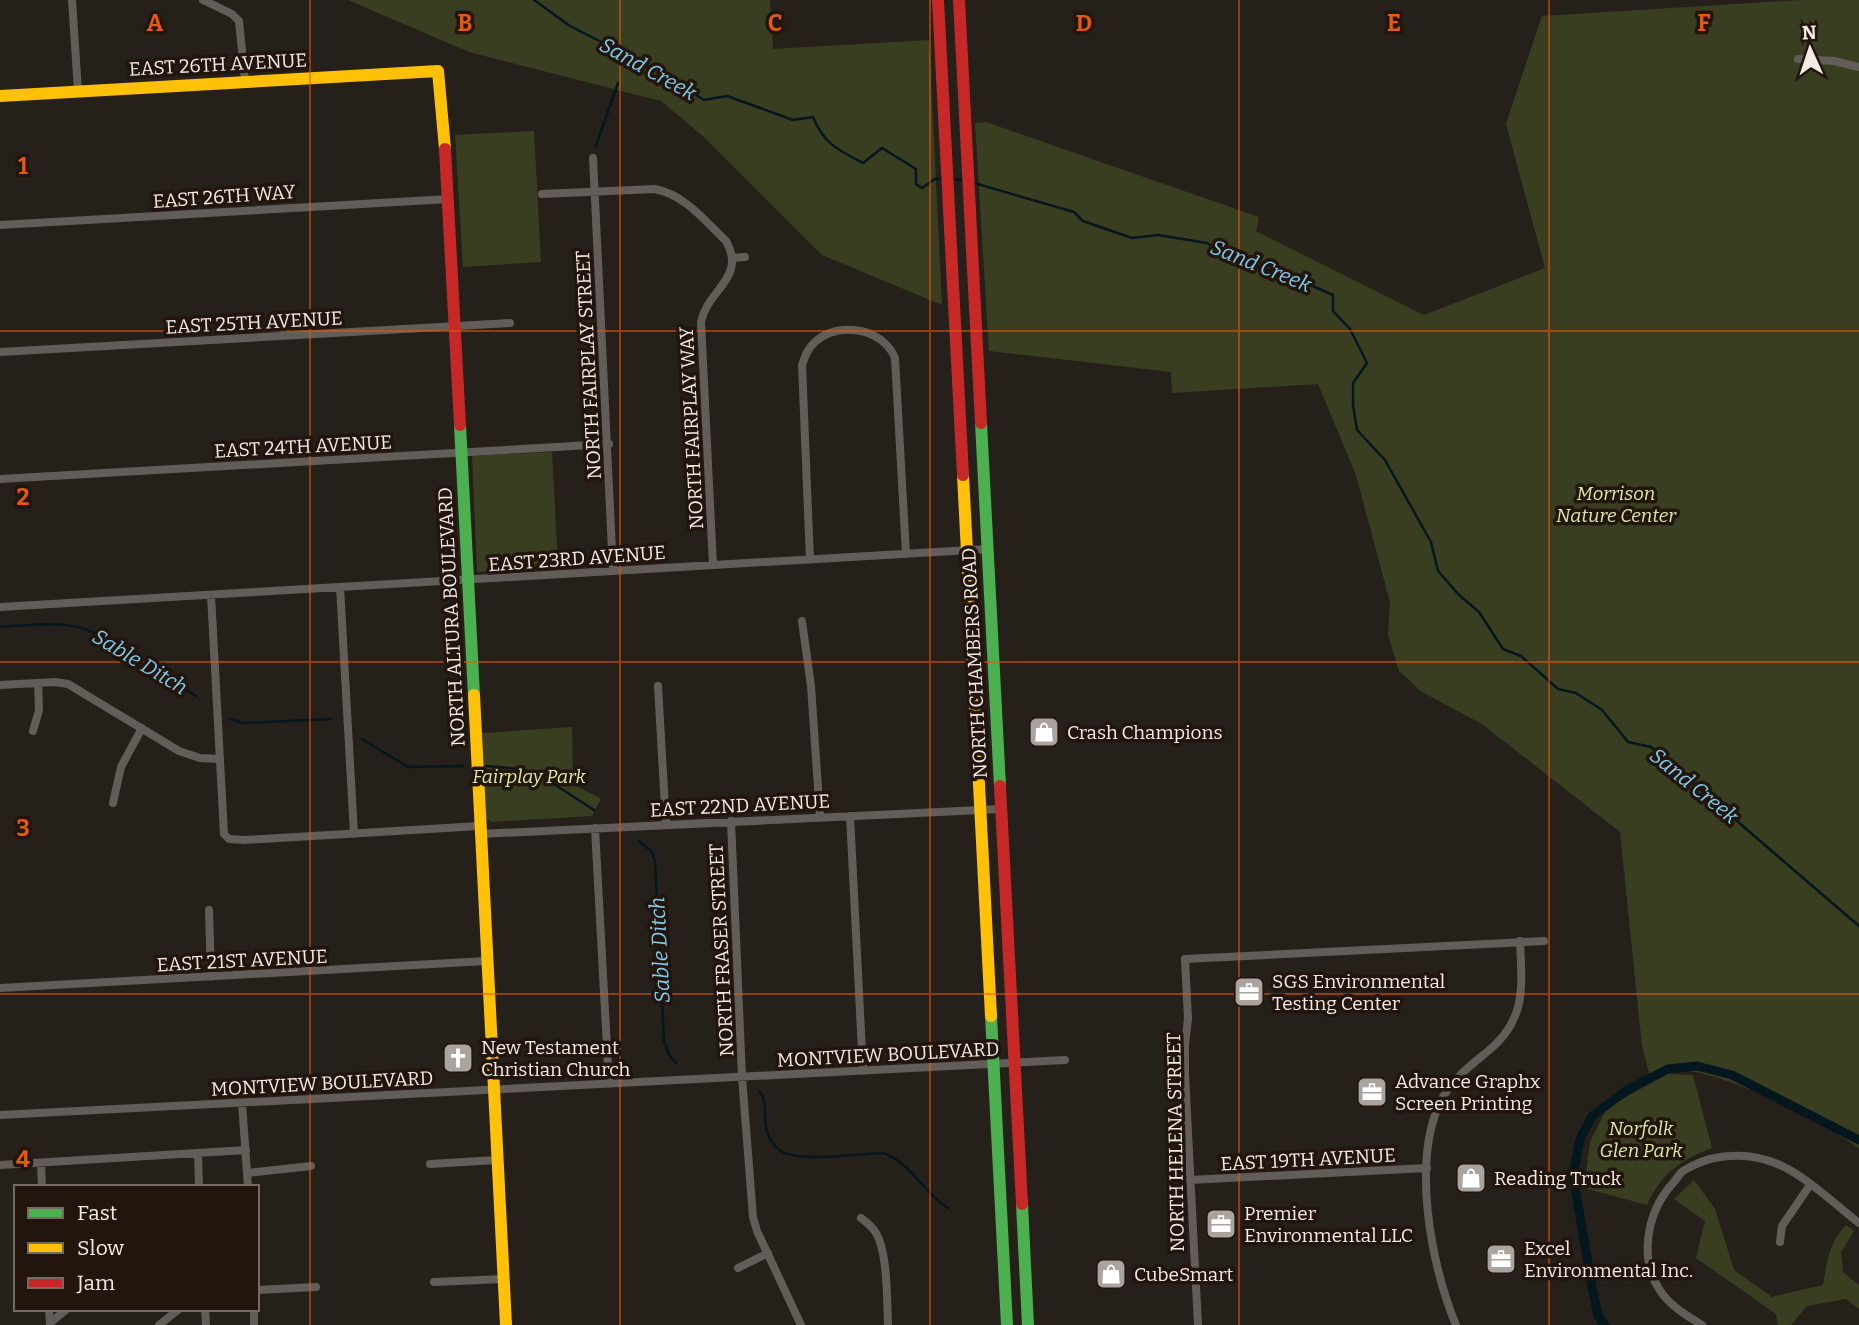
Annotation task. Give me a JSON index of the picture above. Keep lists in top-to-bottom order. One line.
{"streets":{"main road":["EAST 26TH AVENUE","NORTH ALTURA BOULEVARD","NORTH CHAMBERS ROAD"],"street":["EAST 26TH WAY","EAST 25TH AVENUE","NORTH FAIRPLAY STREET","NORTH FAIRPLAY WAY","EAST 24TH AVENUE","EAST 23RD AVENUE","EAST 22ND AVENUE","NORTH FRASER STREET","EAST 21ST AVENUE","MONTVIEW BOULEVARD","NORTH HELENA STREET","EAST 19TH AVENUE"]},"crossings":[["EAST 26TH AVENUE","NORTH ALTURA BOULEVARD"],["EAST 26TH WAY","NORTH ALTURA BOULEVARD"],["EAST 25TH AVENUE","NORTH ALTURA BOULEVARD"],["NORTH FAIRPLAY STREET","EAST 24TH AVENUE"],["NORTH FAIRPLAY STREET","EAST 23RD AVENUE"],["NORTH FAIRPLAY WAY","EAST 23RD AVENUE"],["EAST 24TH AVENUE","NORTH ALTURA BOULEVARD"],["EAST 23RD AVENUE","NORTH ALTURA BOULEVARD"],["EAST 23RD AVENUE","NORTH CHAMBERS ROAD"],["NORTH ALTURA BOULEVARD","EAST 22ND AVENUE"],["NORTH ALTURA BOULEVARD","EAST 21ST AVENUE"],["NORTH ALTURA BOULEVARD","MONTVIEW BOULEVARD"],["NORTH CHAMBERS ROAD","EAST 22ND AVENUE"],["NORTH CHAMBERS ROAD","MONTVIEW BOULEVARD"],["EAST 22ND AVENUE","NORTH FRASER STREET"],["NORTH FRASER STREET","MONTVIEW BOULEVARD"],["NORTH HELENA STREET","EAST 19TH AVENUE"]],"water":["Sand Creek","Sable Ditch"],"parks":["Morrison Nature Center","Fairplay Park","Norfolk Glen Park"],"places":{"shop":["Crash Champions","Reading Truck","CubeSmart"],"office":["SGS Environmental Testing Center","Advance Graphx Screen Printing","Premier Environmental LLC","Excel Environmental Inc."],"church":["New Testament Christian Church"]},"legend":["Fast","Slow","Jam"],"north":"top","grid":{"columns":["A","B","C","D","E","F"],"rows":["1","2","3","4"]}}
